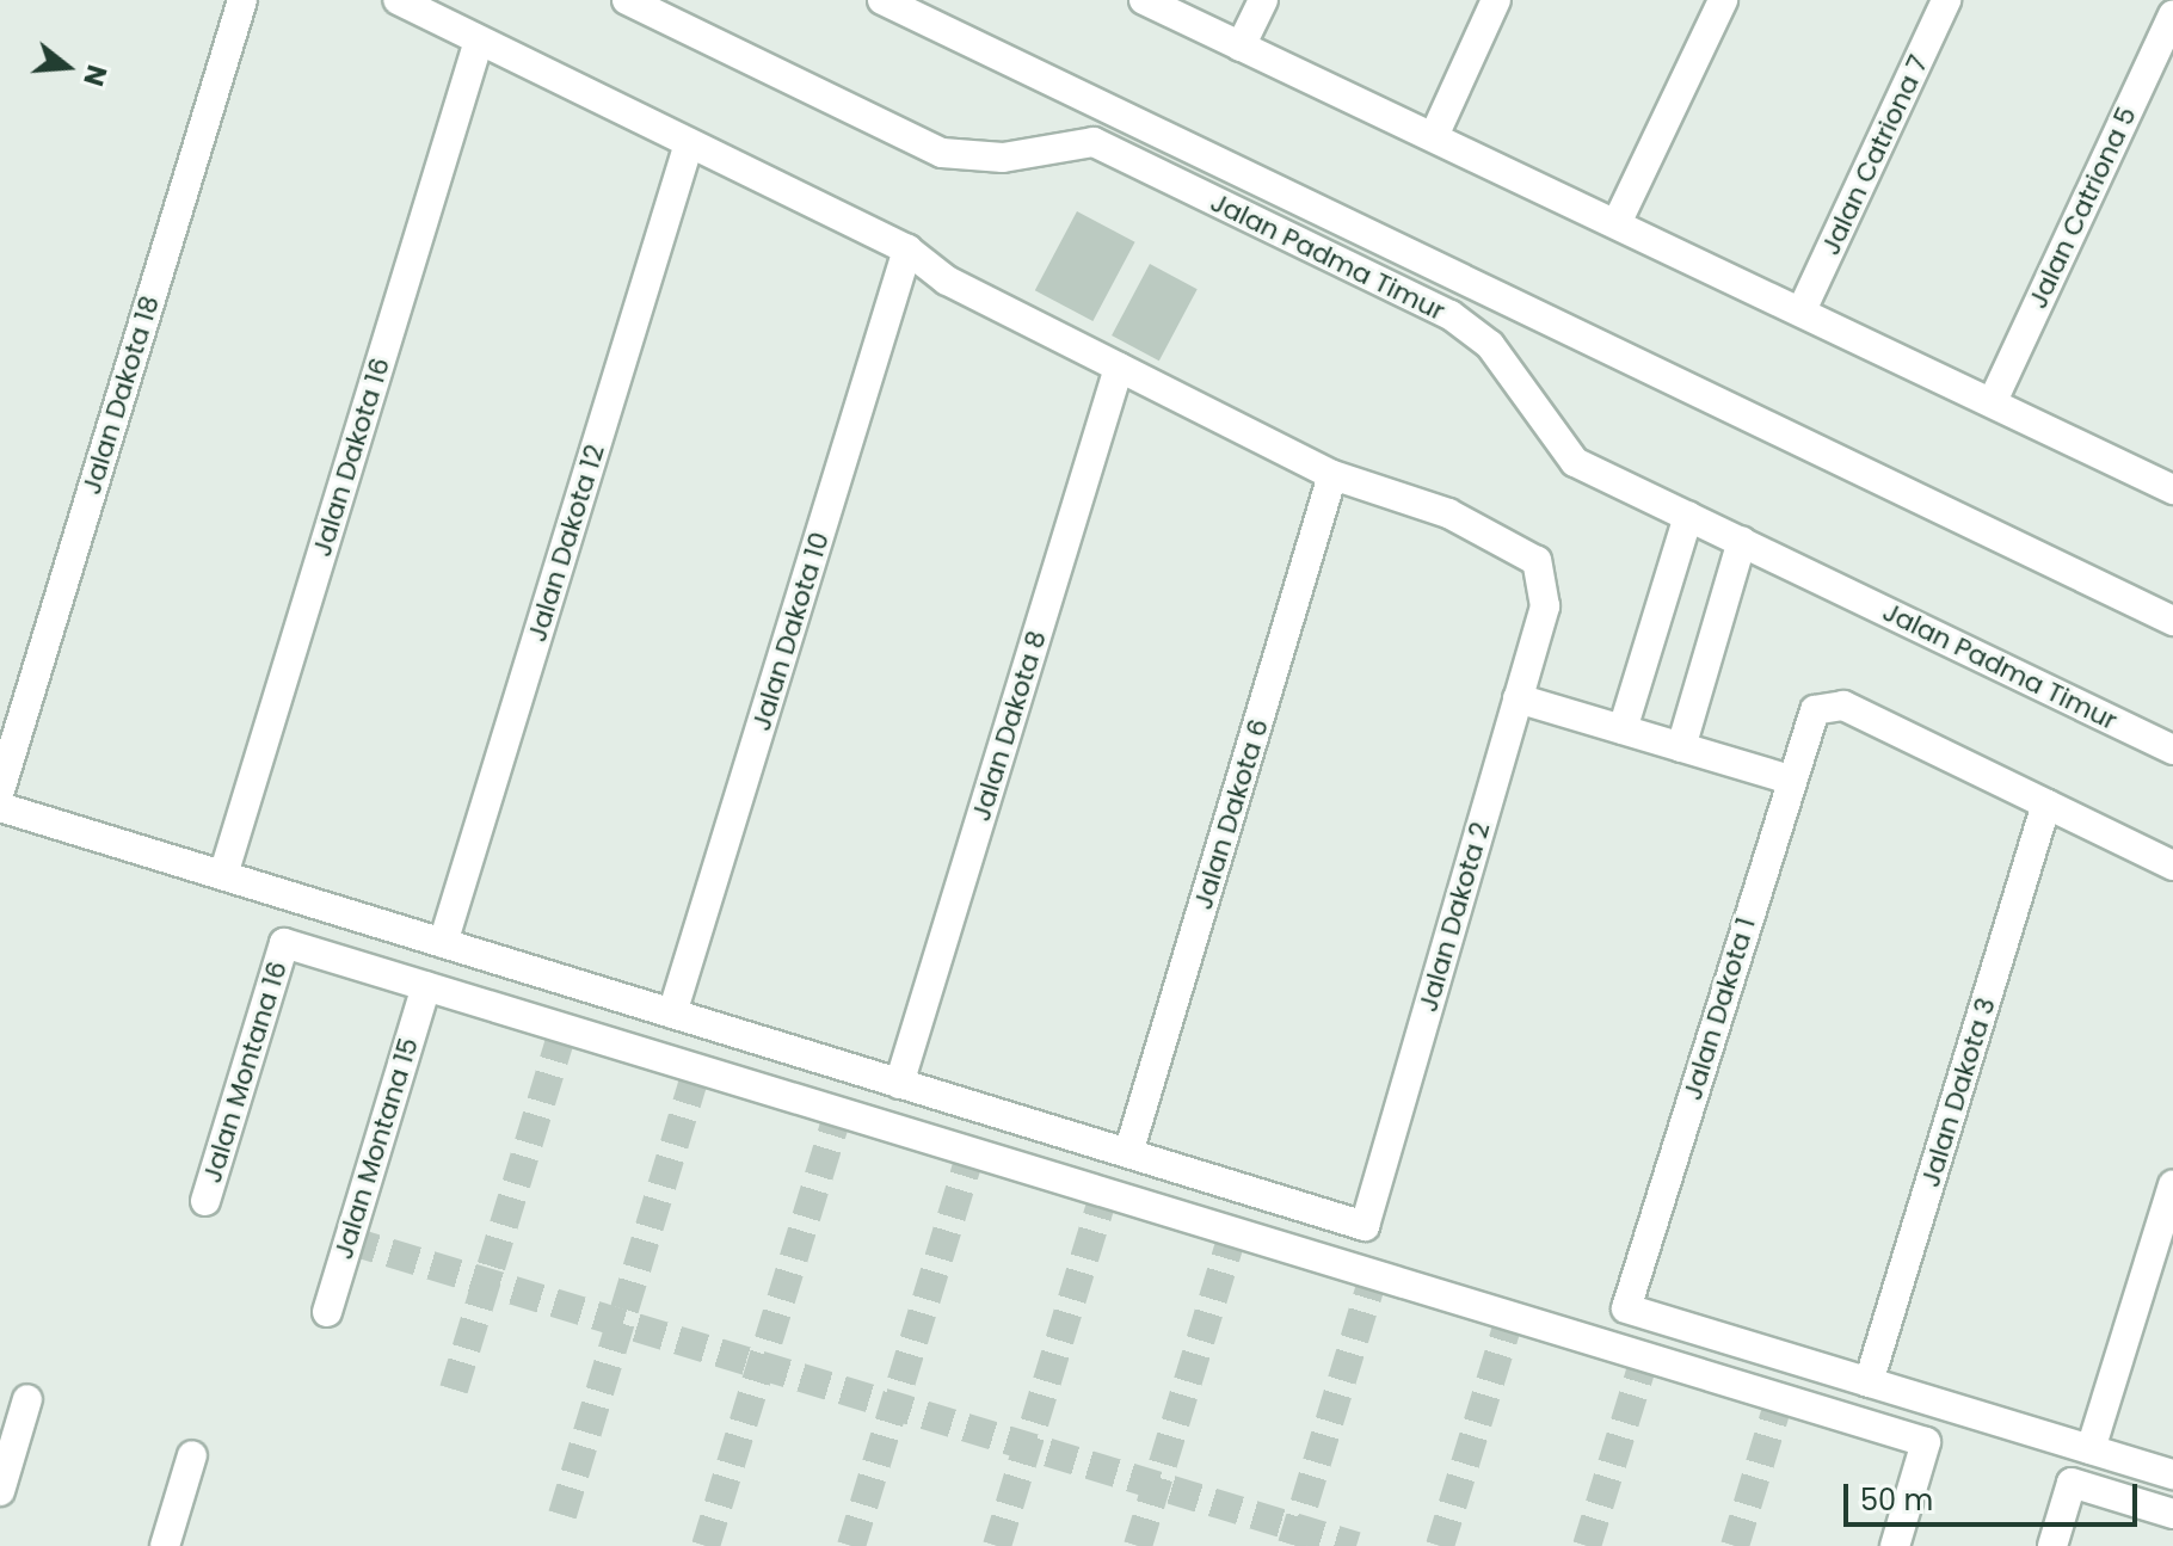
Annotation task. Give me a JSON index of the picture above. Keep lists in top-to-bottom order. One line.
{"streets":{"street":["Jalan Catriona 7","Jalan Catriona 5","Jalan Padma Timur","Jalan Dakota 18","Jalan Dakota 16","Jalan Dakota 12","Jalan Dakota 10","Jalan Dakota 8","Jalan Dakota 6","Jalan Dakota 2","Jalan Dakota 1","Jalan Montana 16","Jalan Dakota 3","Jalan Montana 15"]},"crossings":[["Jalan Dakota 6","Jalan Dakota 2"],["Jalan Dakota 1","Jalan Dakota 3"],["Jalan Montana 16","Jalan Montana 15"]],"scale_bar":"50 m","north":"right"}
